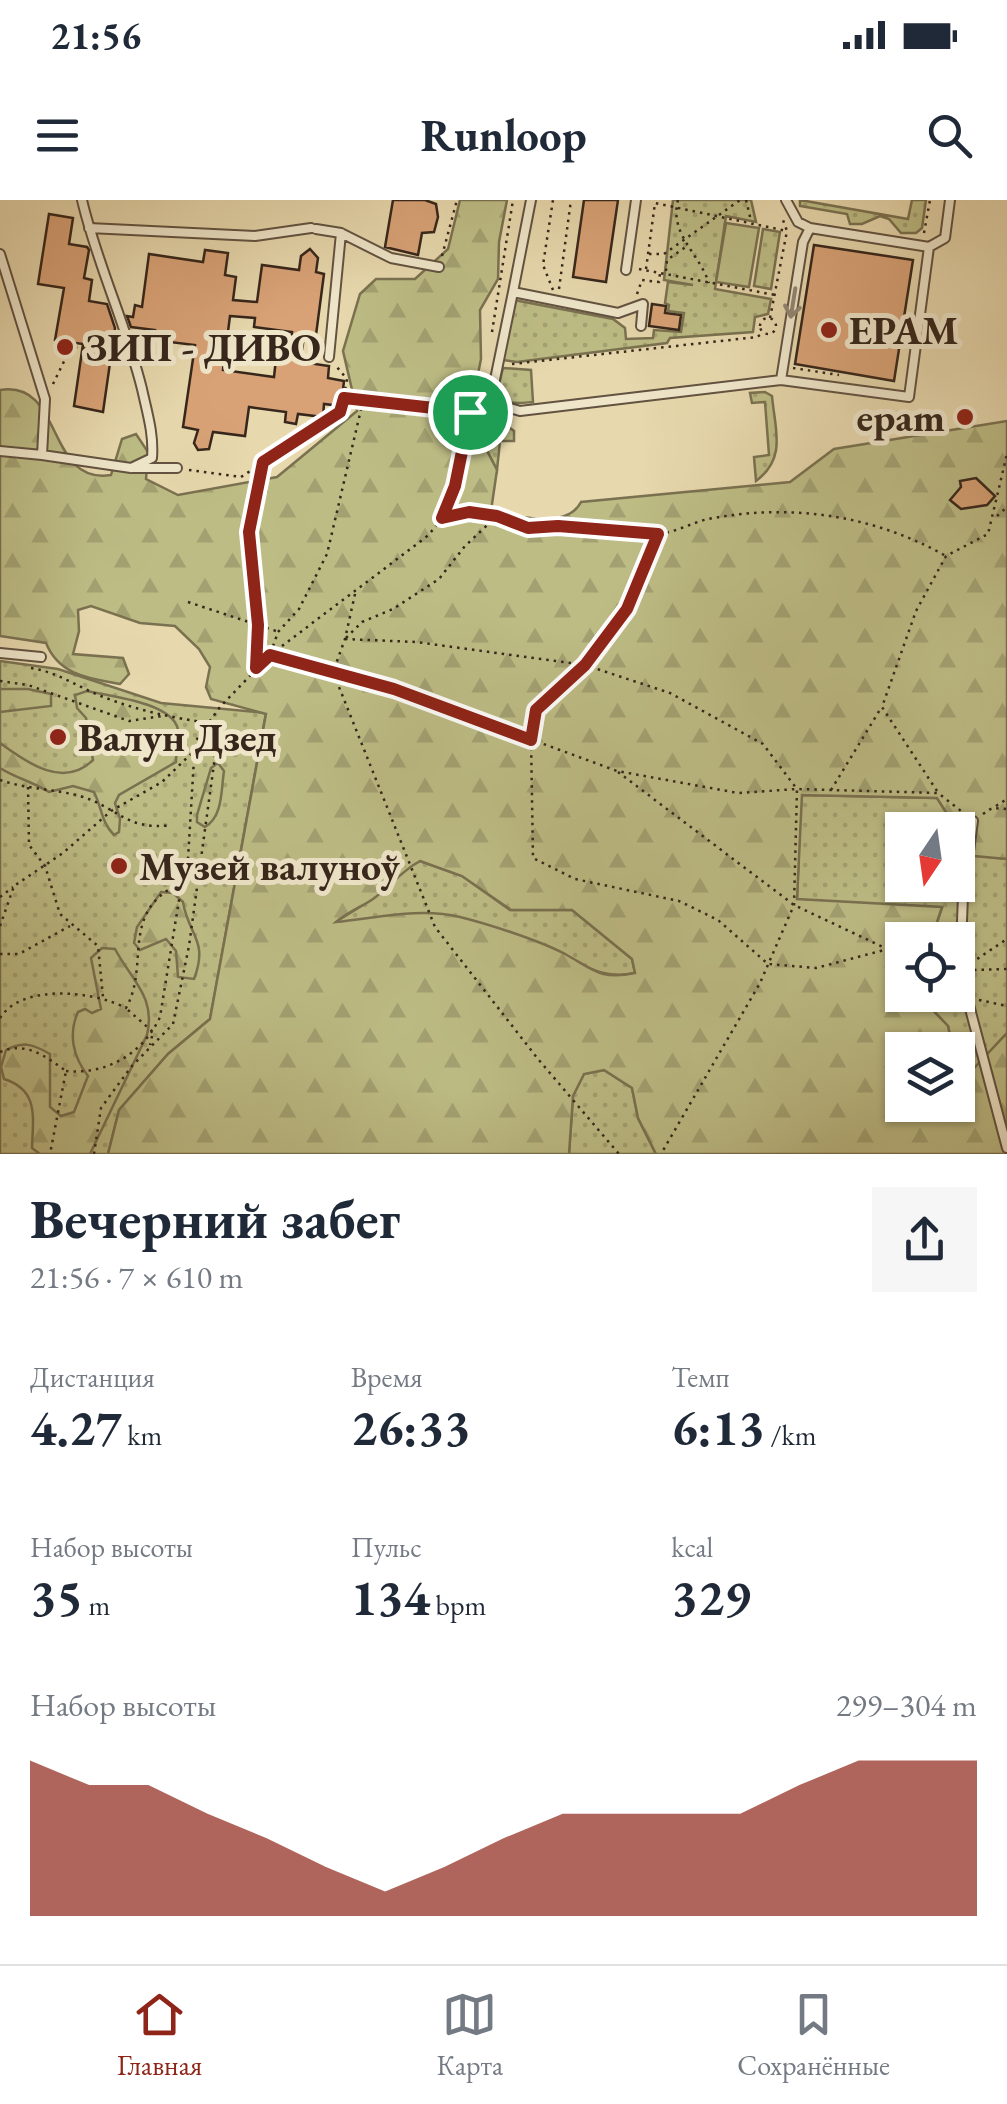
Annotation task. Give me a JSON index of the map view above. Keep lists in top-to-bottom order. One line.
{"places":["EPAM","ЗИП - ДИВО","epam","Валун Дзед","Музей валуноў"],"north":"bottom","page":{"status":"21:56","header":"Runloop","heading":["Вечерний забег","21:56 · 7 × 610 m"],"stats":[["Дистанция","4.27 km"],["Время","26:33"],["Темп","6:13 /km"],["Набор высоты","35 m"],["Пульс","134 bpm"],["kcal","329"]],"chart":["Набор высоты","299–304 m"],"tabs":["Главная","Карта","Сохранённые"]}}
